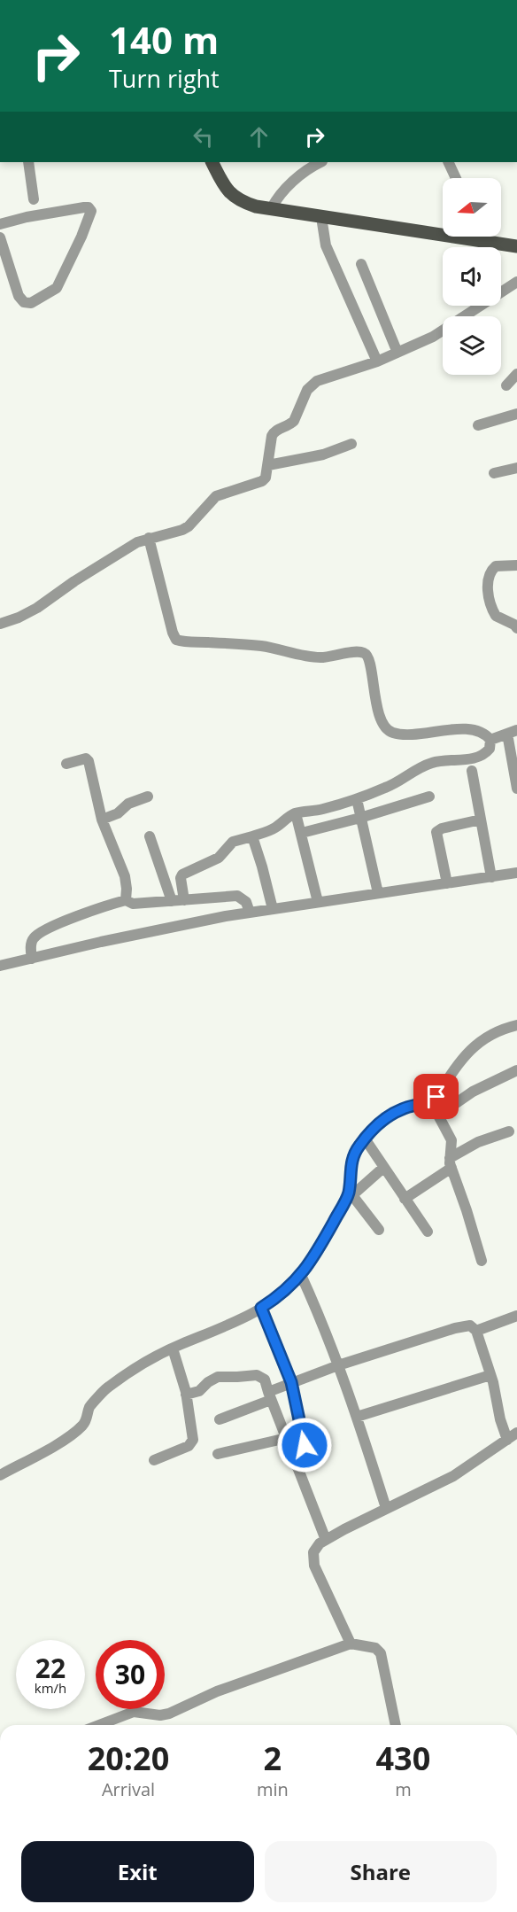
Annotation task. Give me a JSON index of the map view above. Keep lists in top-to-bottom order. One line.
{"north":"left","page":{"turn":["140 m","Turn right"],"speed":"22 km/h","limit":"30","eta":["20:20","Arrival","2","min","430","m"],"buttons":["Exit","Share"]}}
